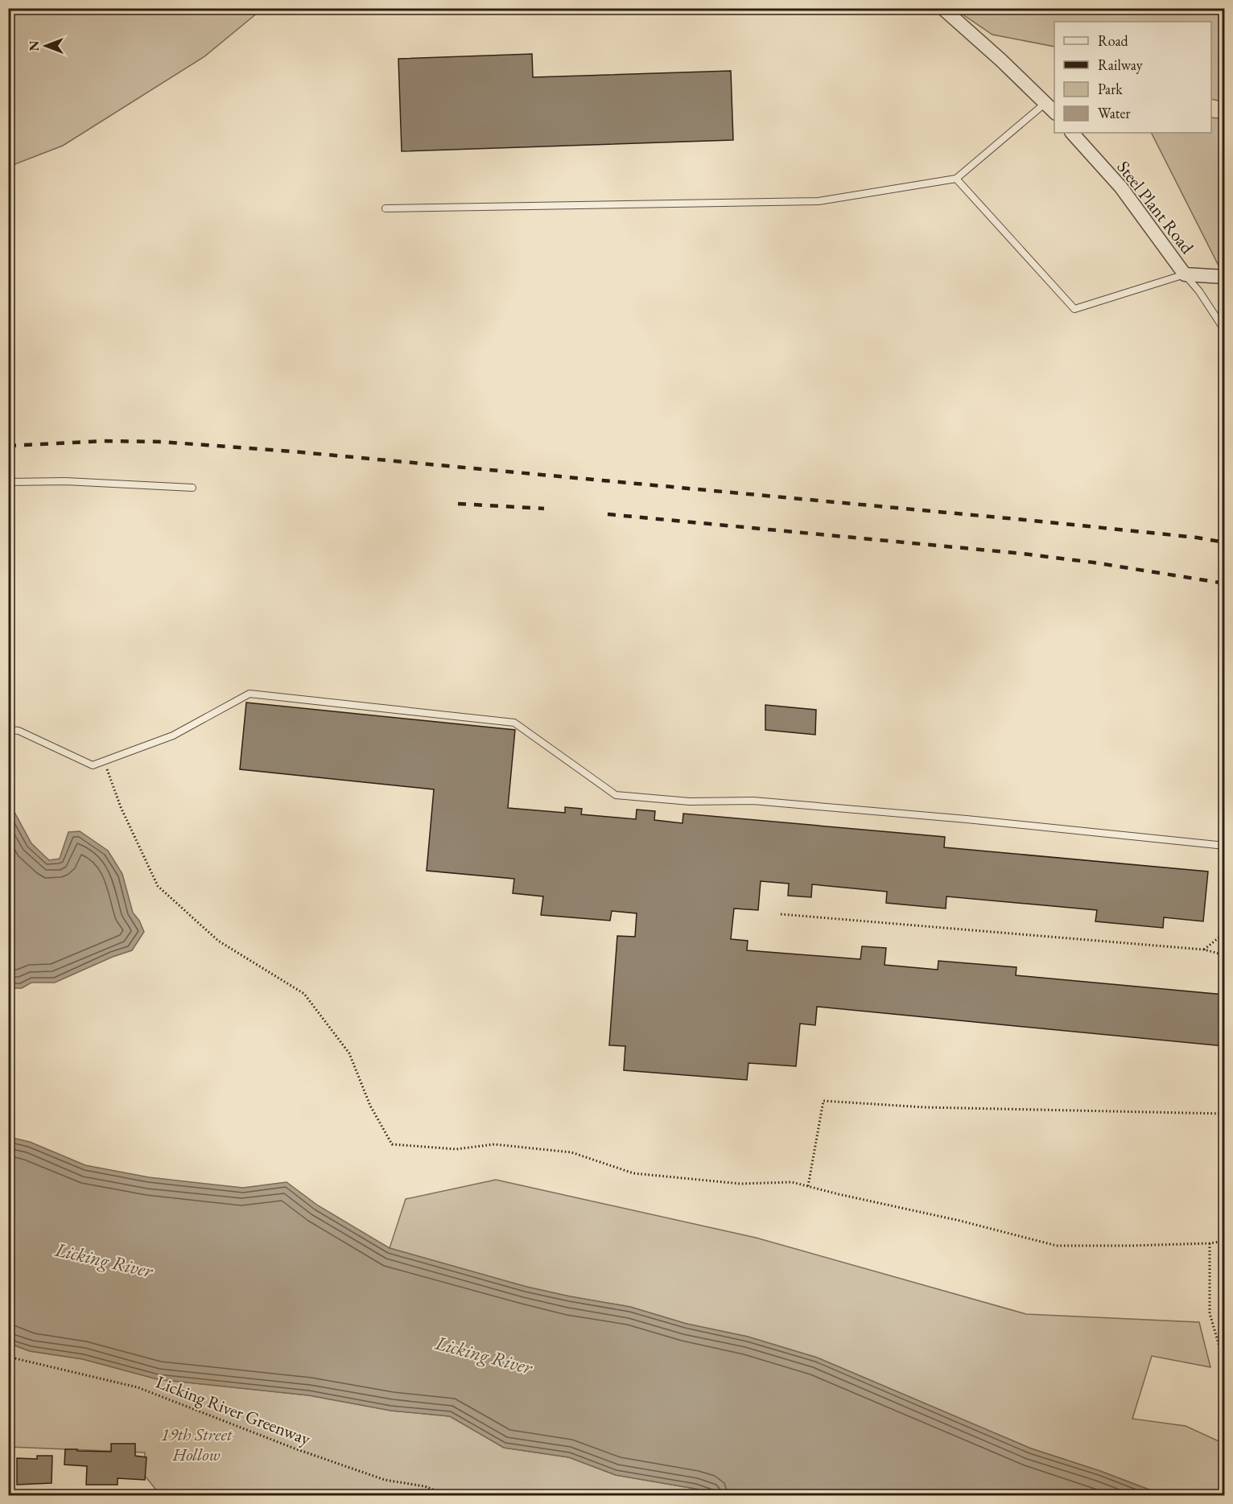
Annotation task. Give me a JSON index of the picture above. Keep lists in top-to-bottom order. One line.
{"streets":{"street":["Steel Plant Road"],"path":["Licking River Greenway"]},"water":["Licking River"],"parks":["19th Street Hollow"],"legend":["Road","Railway","Park","Water"],"north":"left"}
